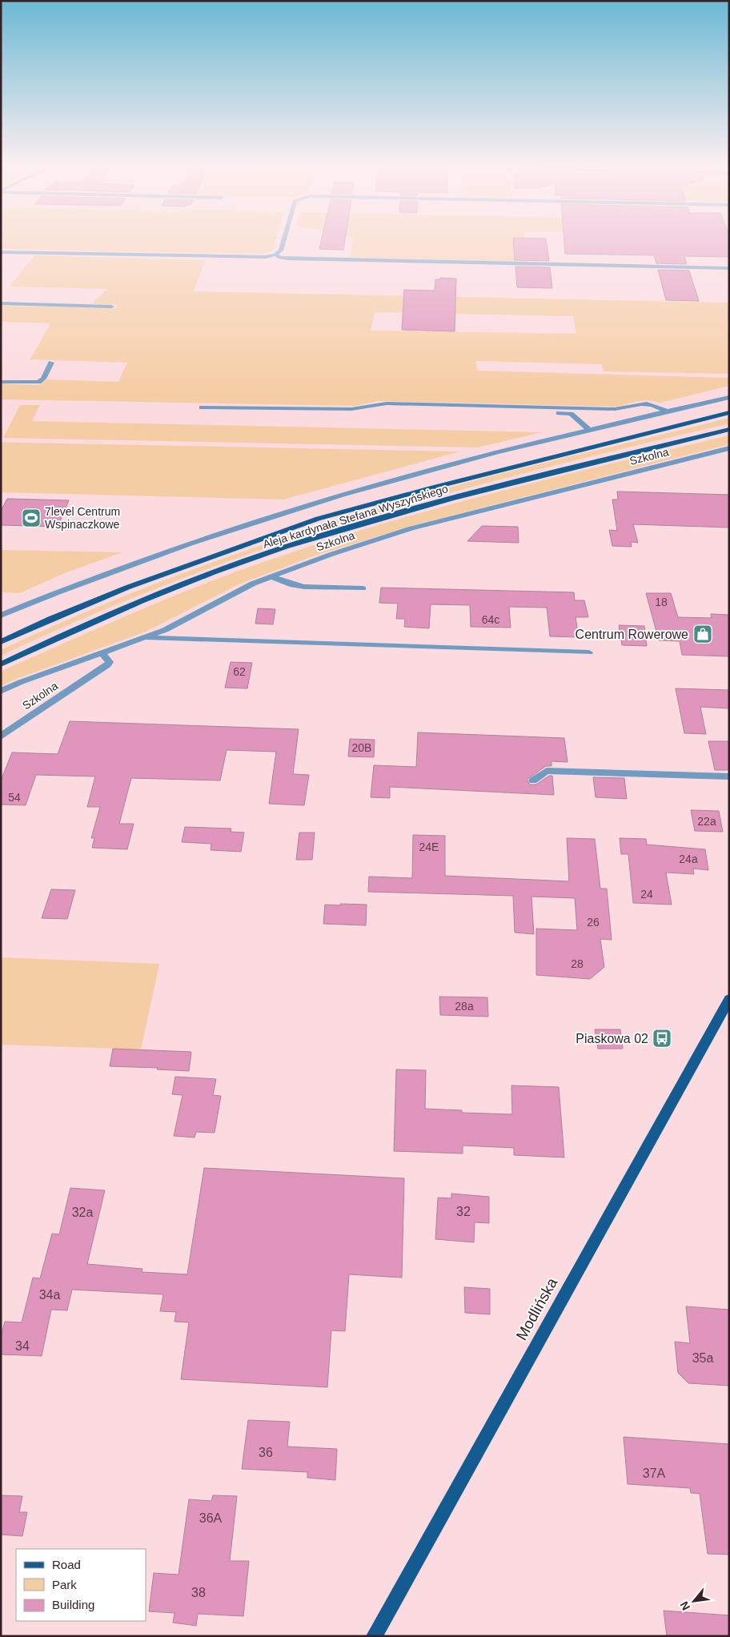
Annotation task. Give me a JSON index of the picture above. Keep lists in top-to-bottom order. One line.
{"streets":{"main road":["Aleja kardynała Stefana Wyszyńskiego","Modlińska"],"street":["Szkolna"]},"places":{"sports":["7level Centrum Wspinaczkowe"],"shop":["Centrum Rowerowe"],"bus stop":["Piaskowa 02"]},"house_numbers":["18","64c","62","20B","54","22a","24E","24a","24","26","28","28a","32","32a","34a","34","35a","36","37A","36A","38"],"legend":["Road","Park","Building"],"north":"bottom left"}
